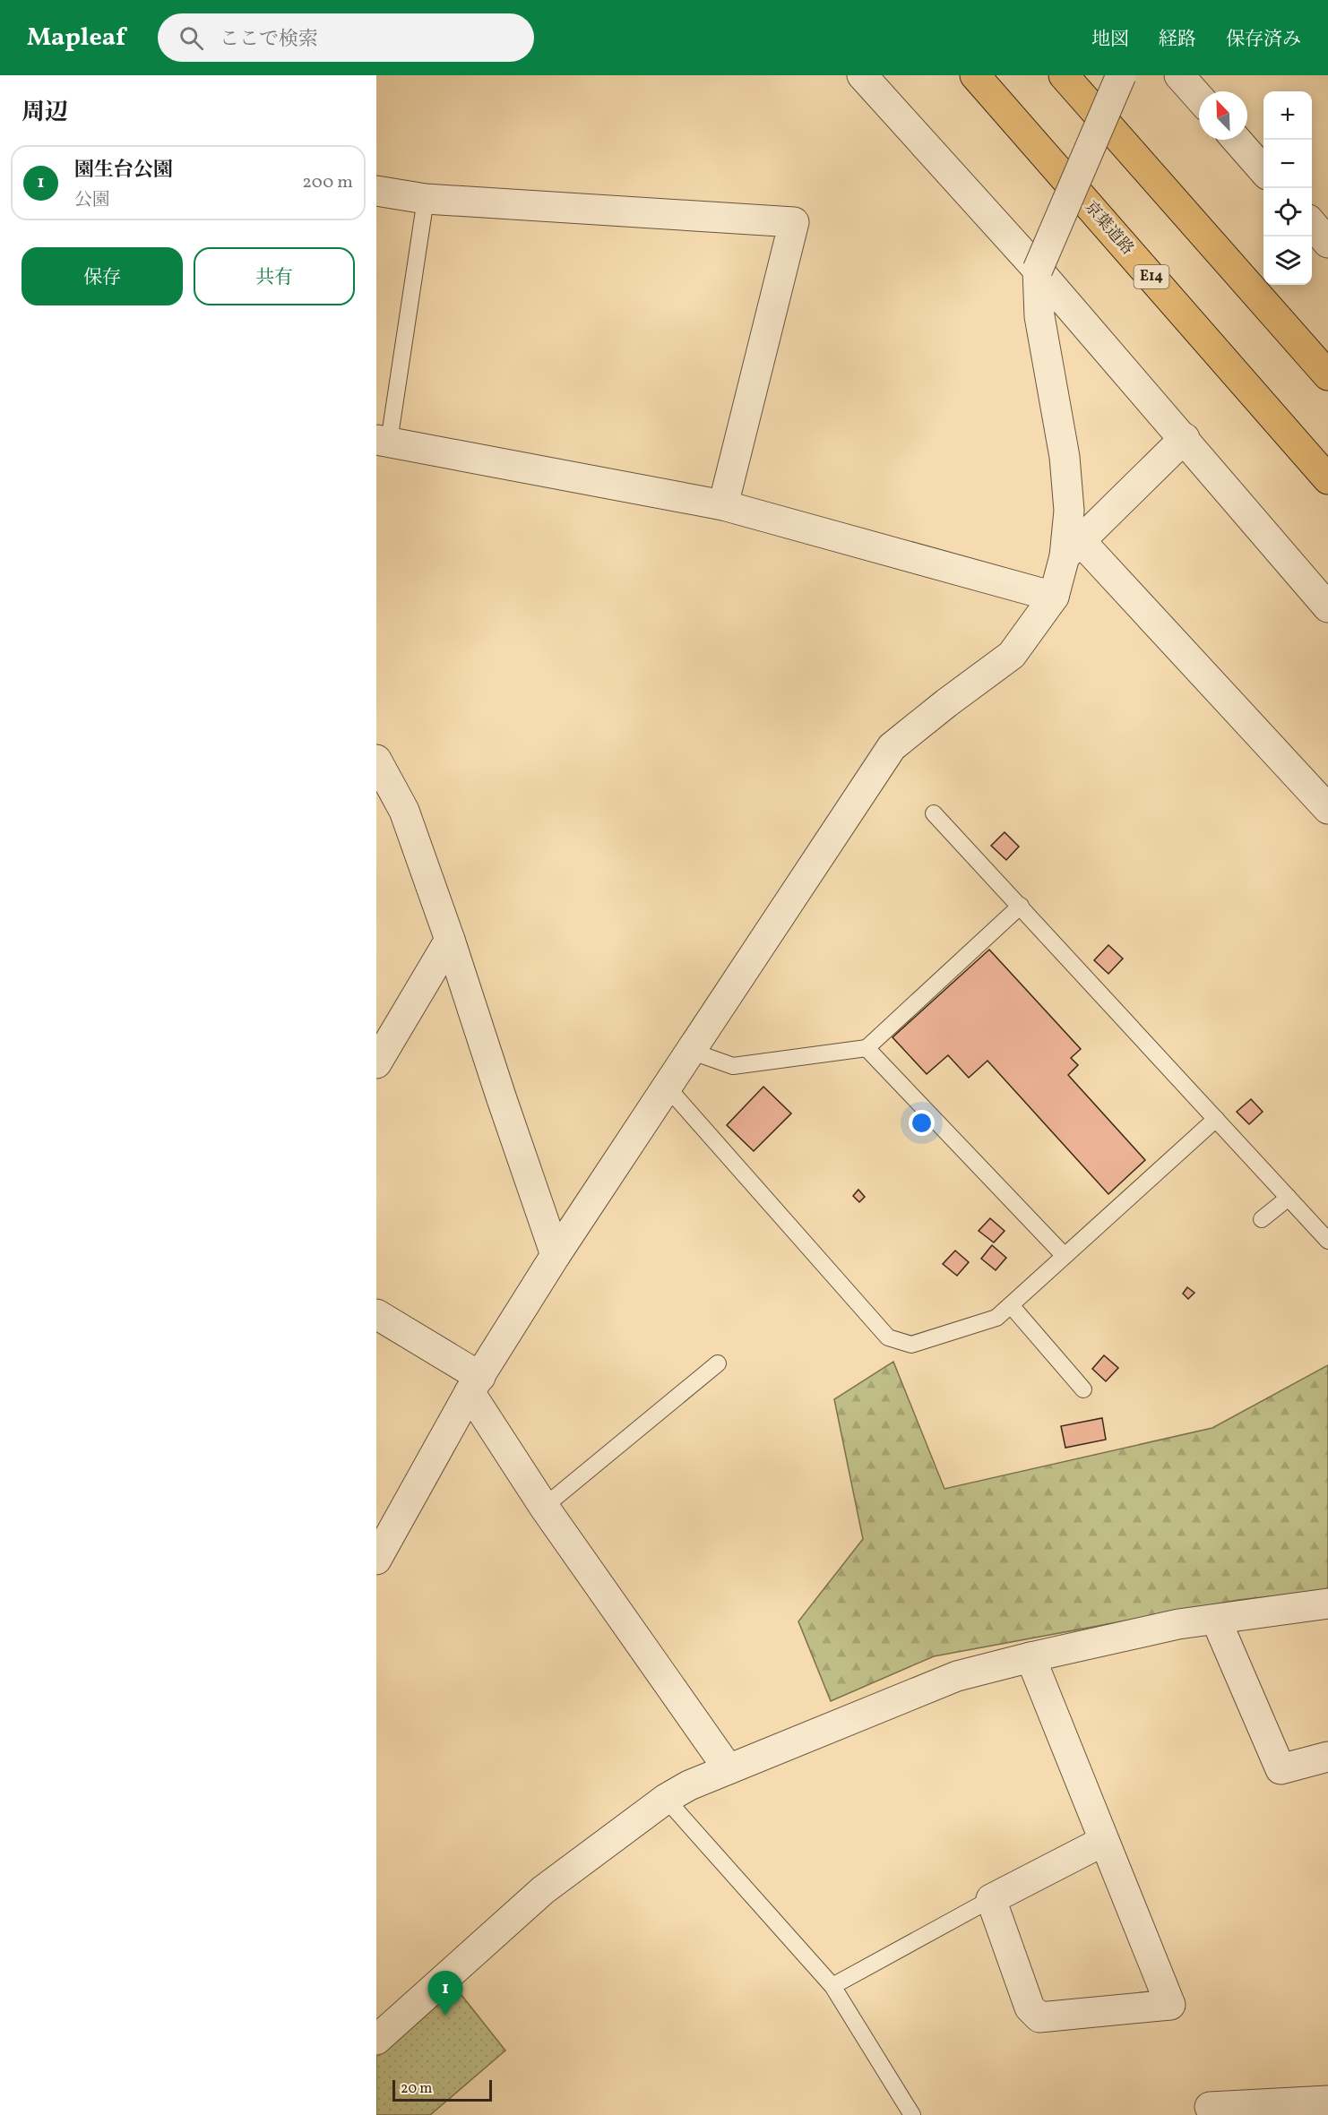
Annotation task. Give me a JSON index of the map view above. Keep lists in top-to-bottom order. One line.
{"streets":{"highway":["京葉道路","E14"]},"scale_bar":"20 m","north":"top left","page":{"header":"Mapleaf","search":"ここで検索","nav":["地図","経路","保存済み"],"heading":"周辺","map_buttons":["+","−"],"list":[{"mark":"1","name":"園生台公園","note":"公園","value":"200 m"}],"buttons":["保存","共有"],"pins":"1","scale":"20 m"}}
